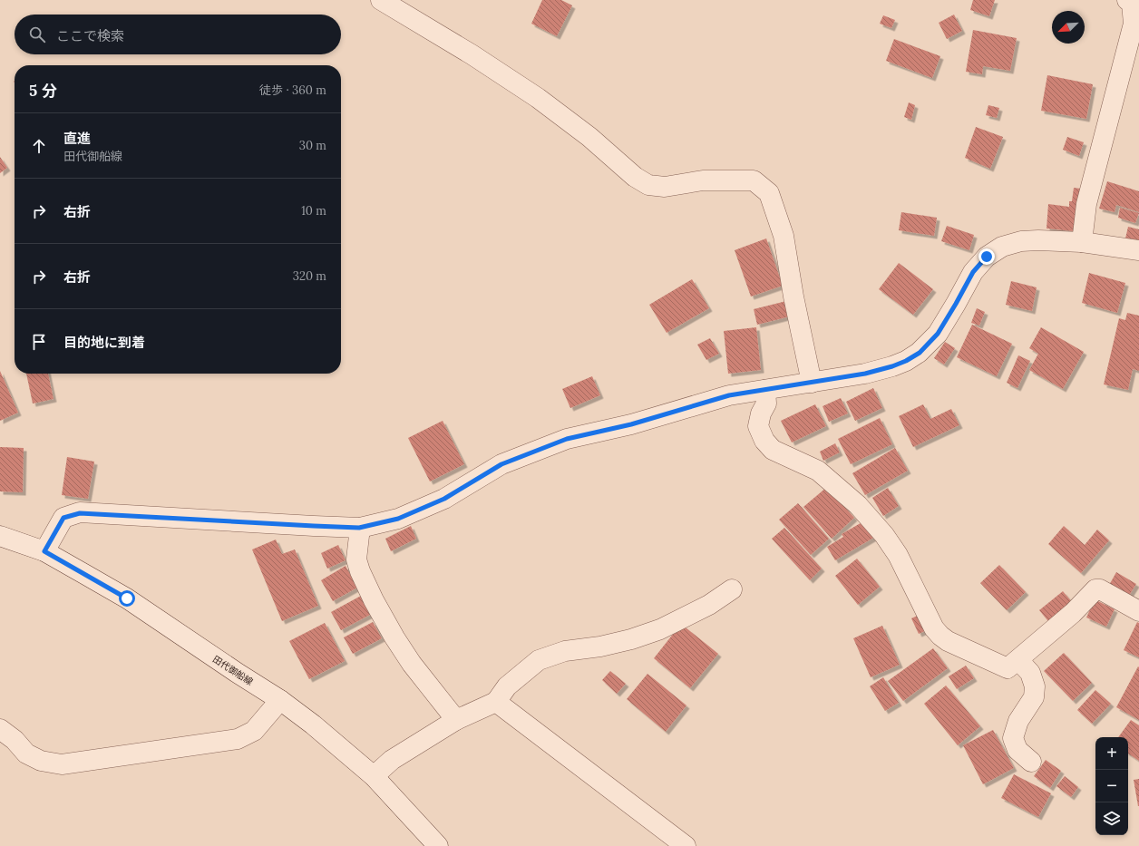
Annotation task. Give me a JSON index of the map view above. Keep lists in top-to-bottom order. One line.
{"streets":{"street":["田代御船線"]},"north":"bottom left","page":{"search":"ここで検索","heading":["5 分","徒歩 · 360 m"],"list":[["直進","田代御船線","30 m"],["右折","10 m"],["右折","320 m"],"目的地に到着"],"map_buttons":["+","−"]}}
